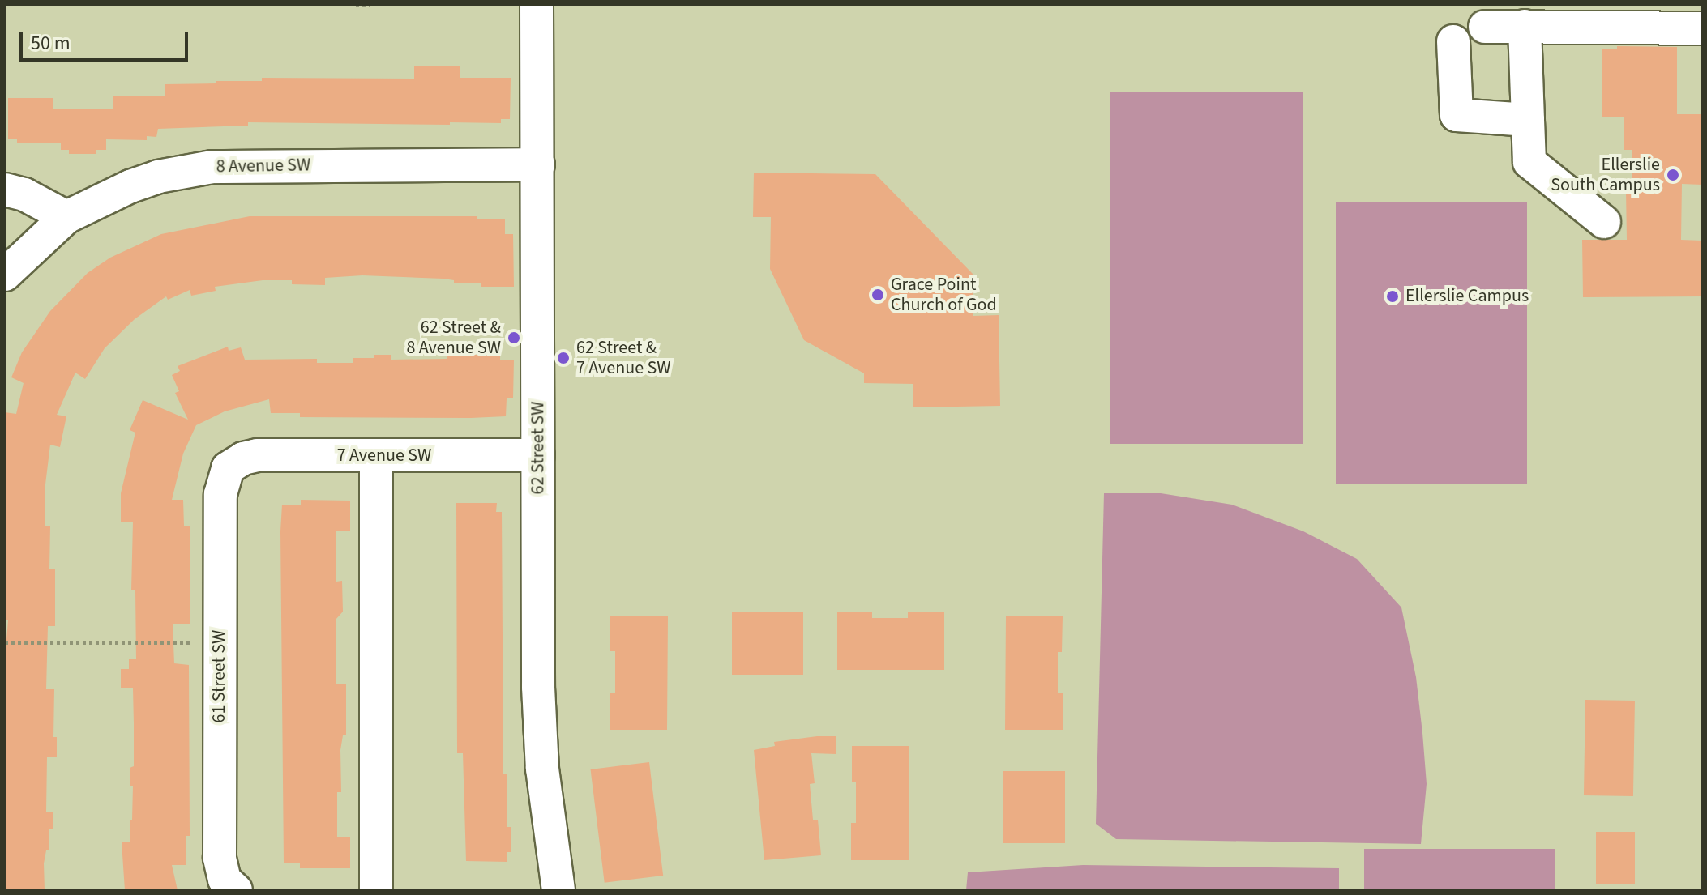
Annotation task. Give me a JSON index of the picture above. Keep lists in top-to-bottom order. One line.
{"streets":{"street":["8 Avenue SW","62 Street SW","7 Avenue SW","61 Street SW"]},"crossings":[["8 Avenue SW","62 Street SW"],["62 Street SW","7 Avenue SW"],["7 Avenue SW","61 Street SW"]],"places":["Ellerslie South Campus","Grace Point Church of God","Ellerslie Campus","62 Street & 8 Avenue SW","62 Street & 7 Avenue SW"],"scale_bar":"50 m"}
